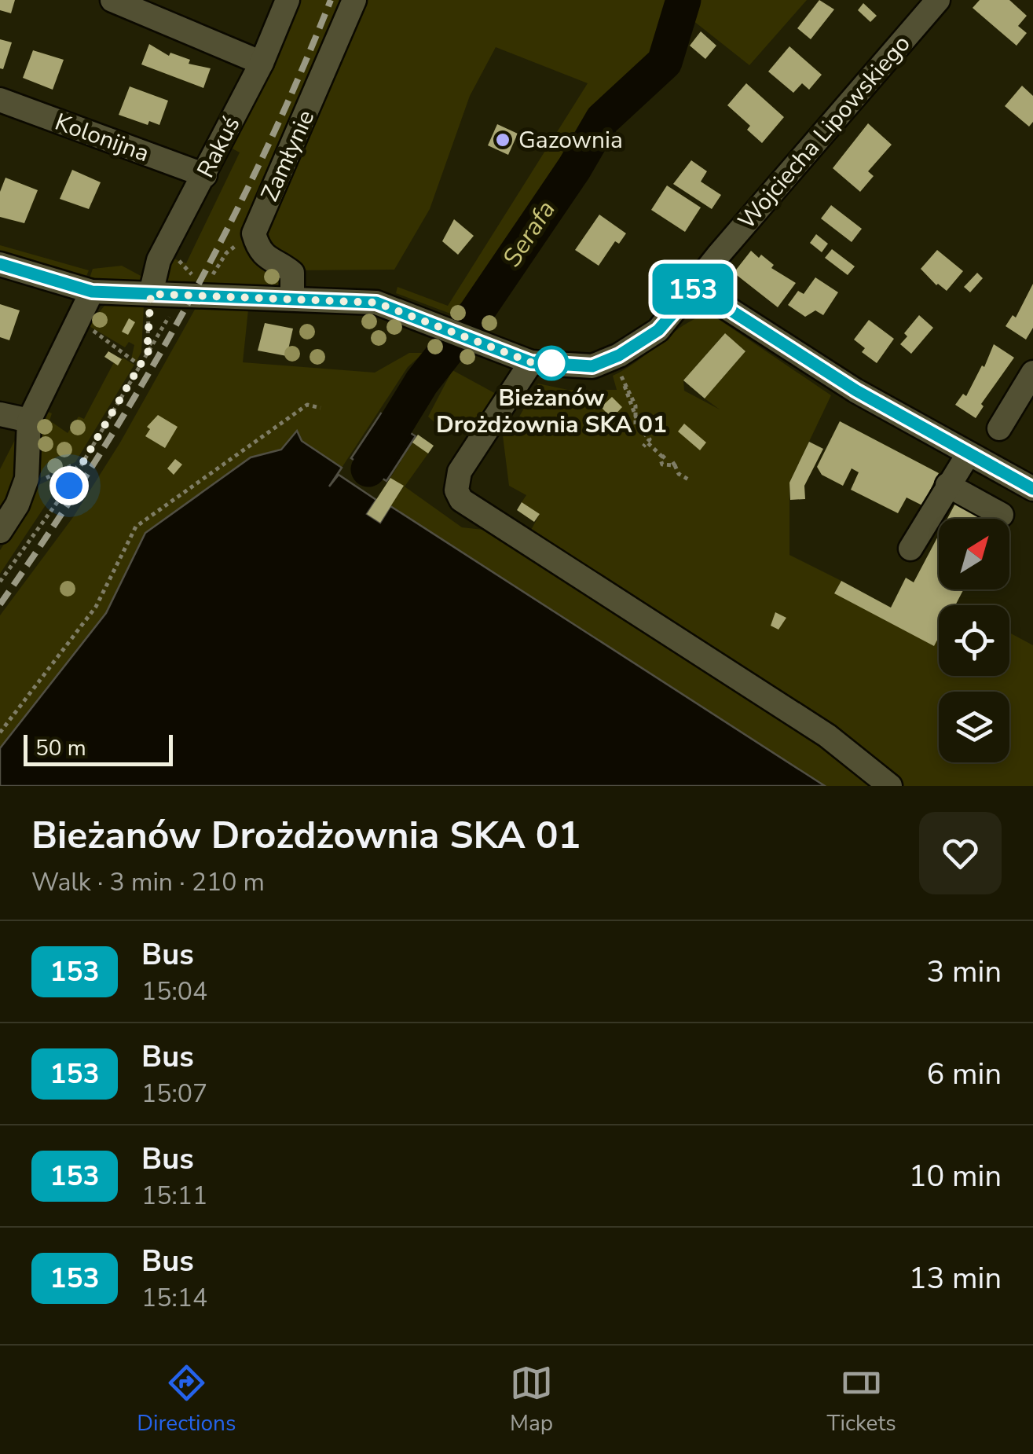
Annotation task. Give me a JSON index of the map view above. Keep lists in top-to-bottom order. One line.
{"streets":{"street":["Wojciecha Lipowskiego","Kolonijna","Rakuś","Zamłynie"]},"crossings":[["Wojciecha Lipowskiego","Rakuś"],["Kolonijna","Rakuś"]],"water":["Serafa"],"places":["Gazownia","Bieżanów Drożdżownia SKA 01"],"lines":["bus line 153"],"scale_bar":"50 m","north":"top right","page":{"on_map":"153","scale":"50 m","heading":["Bieżanów Drożdżownia SKA 01","Walk · 3 min · 210 m"],"list":[{"mark":"153","name":"Bus","note":"15:04","value":"3 min"},{"mark":"153","name":"Bus","note":"15:07","value":"6 min"},{"mark":"153","name":"Bus","note":"15:11","value":"10 min"},{"mark":"153","name":"Bus","note":"15:14","value":"13 min"}],"tabs":["Directions","Map","Tickets"]}}
